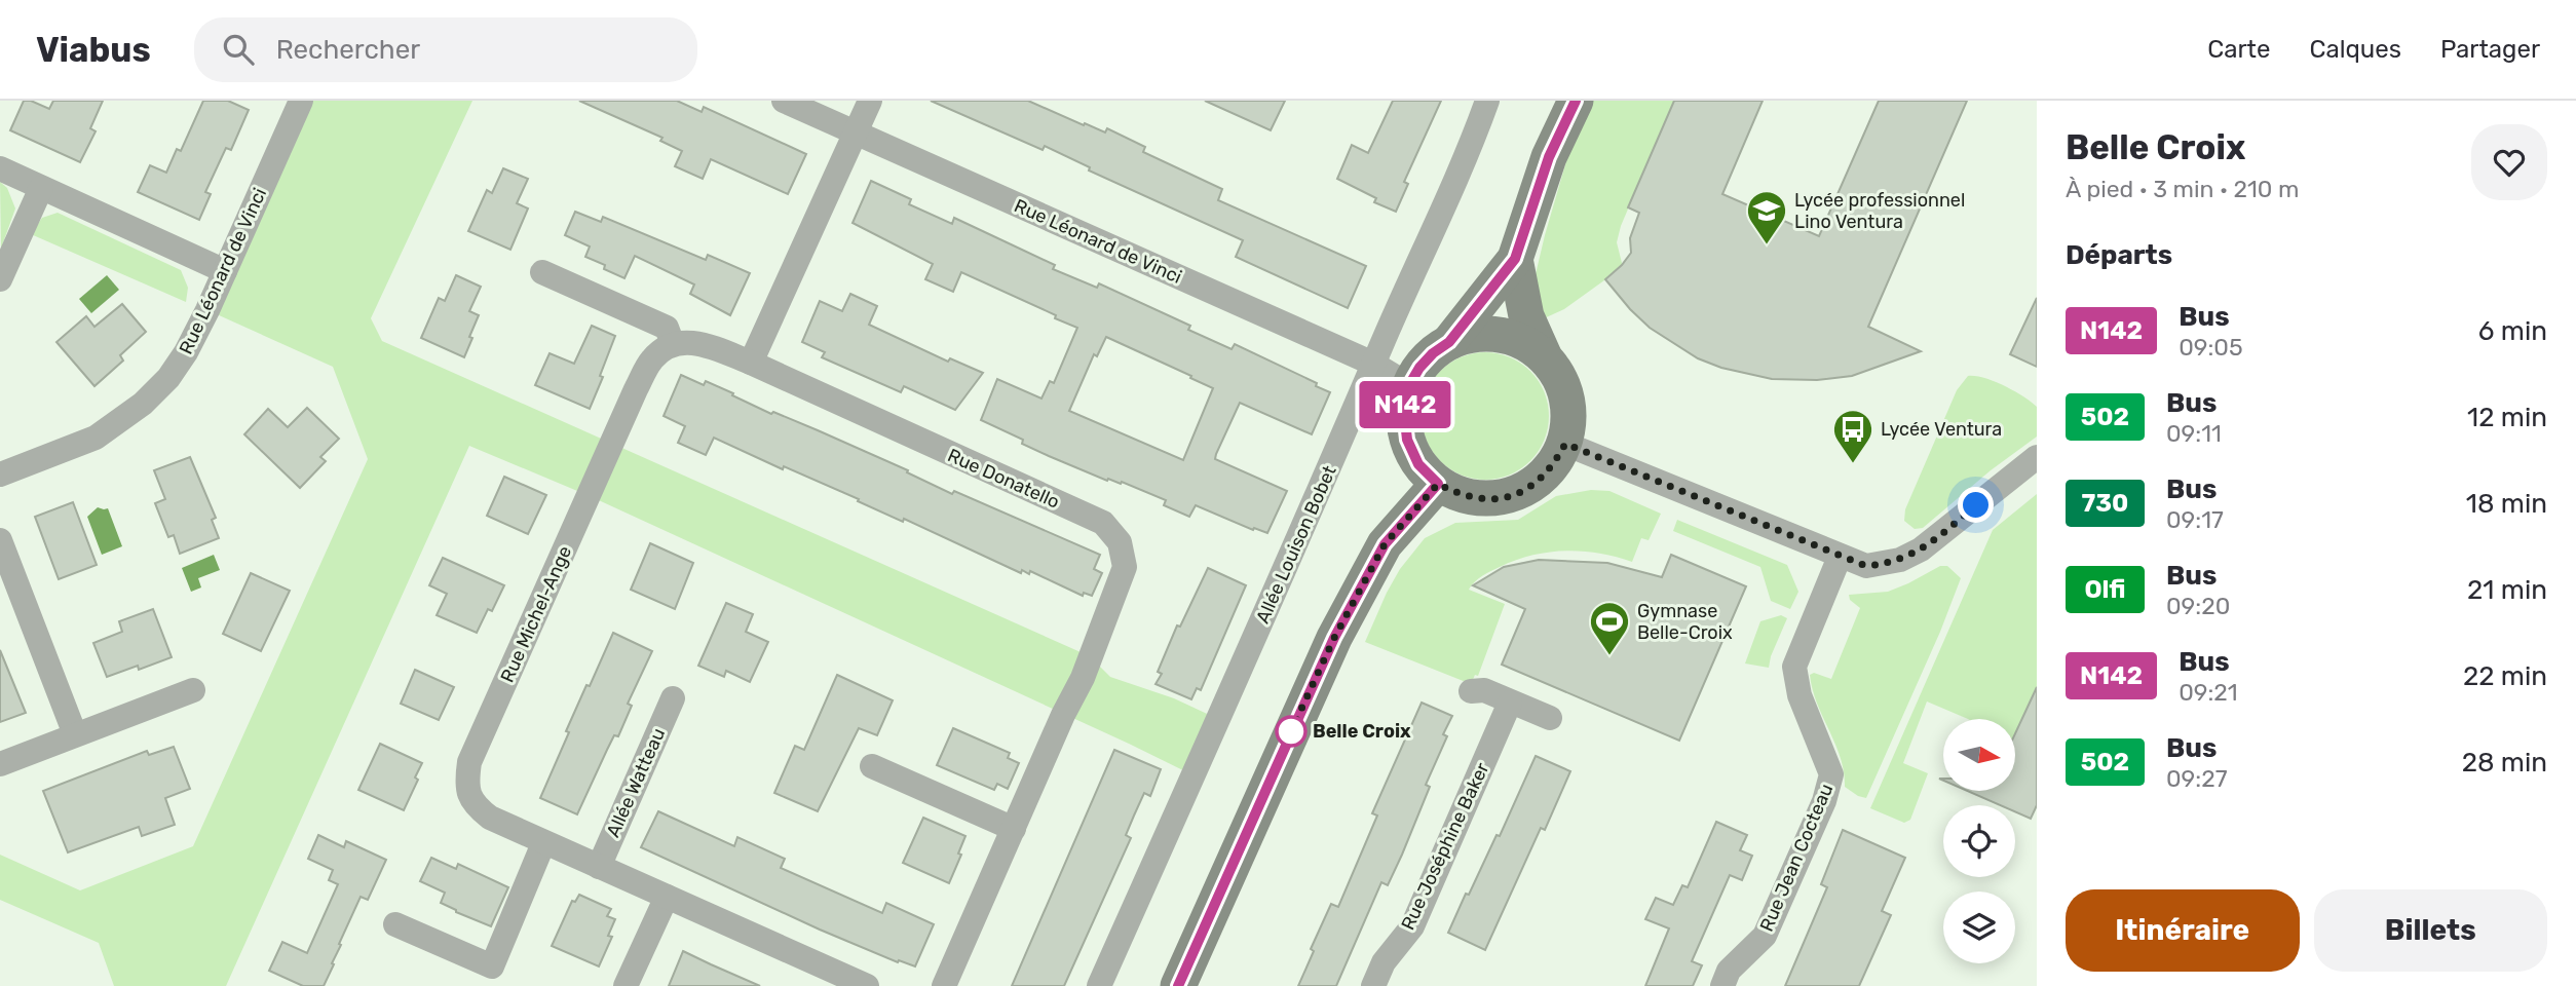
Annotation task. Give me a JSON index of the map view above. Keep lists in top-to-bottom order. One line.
{"streets":{"street":["Rue Léonard de Vinci","Rue Donatello","Allée Louison Bobet","Rue Michel-Ange","Allée Watteau","Rue Joséphine Baker","Rue Jean Cocteau"]},"crossings":[["Rue Léonard de Vinci","Allée Louison Bobet"],["Rue Michel-Ange","Allée Watteau"]],"places":{"school or university":["Lycée professionnel Lino Ventura"],"bus stop":["Lycée Ventura"],"sports":["Gymnase Belle-Croix"],"other":["Belle Croix"]},"lines":["bus line N142"],"north":"right","page":{"header":"Viabus","search":"Rechercher","nav":["Carte","Calques","Partager"],"on_map":"N142","heading":[["Belle Croix","À pied · 3 min · 210 m"],"Départs"],"list":[{"mark":"N142","name":"Bus","note":"09:05","value":"6 min"},{"mark":"502","name":"Bus","note":"09:11","value":"12 min"},{"mark":"730","name":"Bus","note":"09:17","value":"18 min"},{"mark":"Olfi","name":"Bus","note":"09:20","value":"21 min"},{"mark":"N142","name":"Bus","note":"09:21","value":"22 min"},{"mark":"502","name":"Bus","note":"09:27","value":"28 min"}],"buttons":["Itinéraire","Billets"]}}
